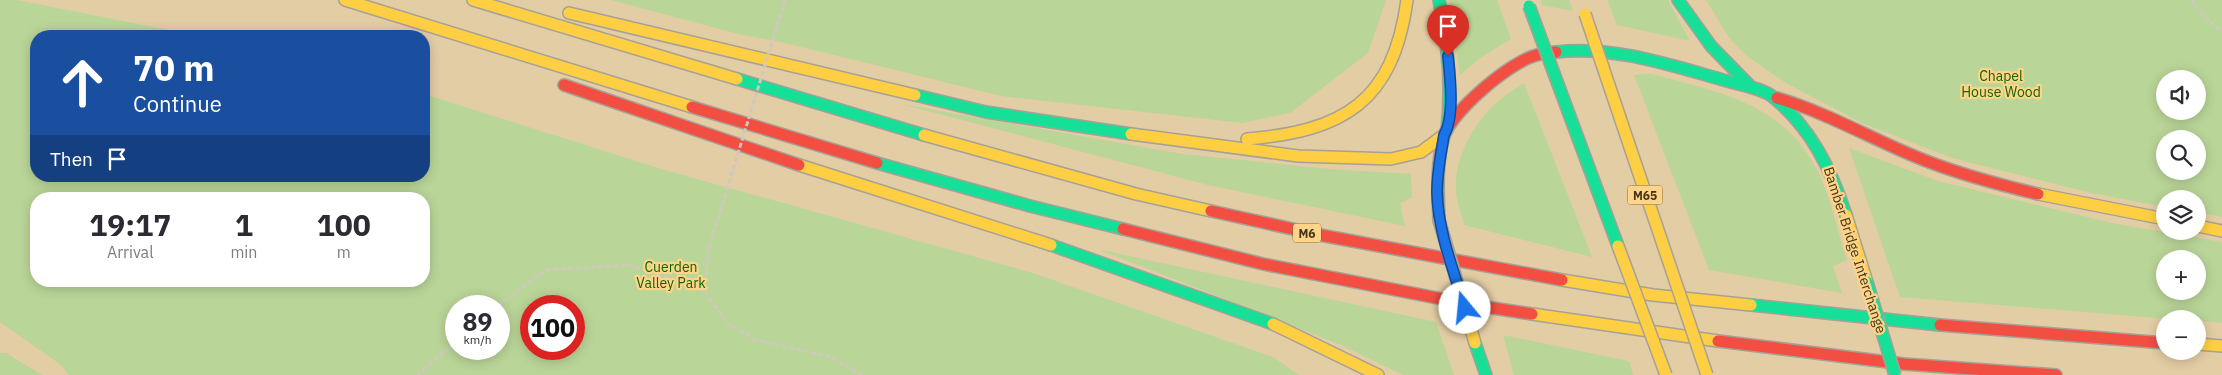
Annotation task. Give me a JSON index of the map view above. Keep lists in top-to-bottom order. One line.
{"streets":{"highway":["M65","M6","Bamber Bridge Interchange"]},"parks":["Chapel House Wood","Cuerden Valley Park"],"page":{"turn":["70 m","Continue"],"map_buttons":["+","−"],"then":"Then","eta":["19:17","Arrival","1","min","100","m"],"speed":"89 km/h","limit":"100"}}
